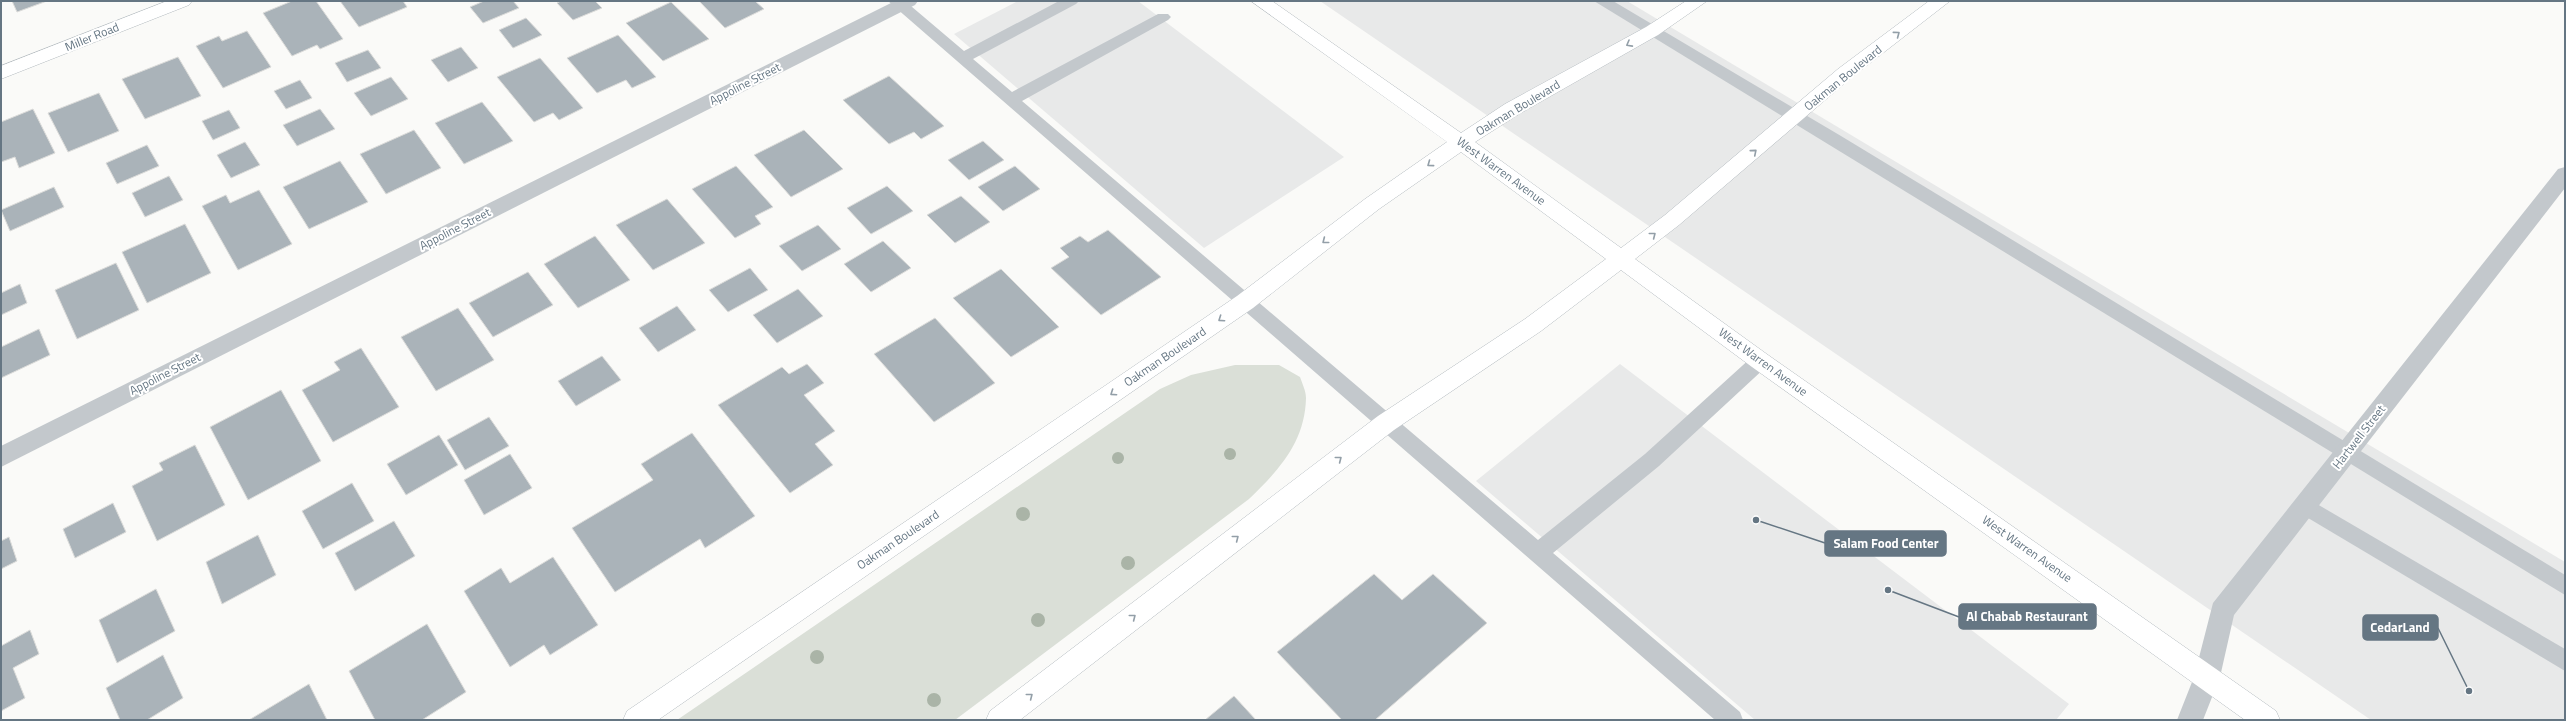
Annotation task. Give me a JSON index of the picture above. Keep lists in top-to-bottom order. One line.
{"streets":{"street":["Miller Road","Oakman Boulevard","Appoline Street","West Warren Avenue","Hartwell Street"]},"crossings":[["Oakman Boulevard","West Warren Avenue"],["West Warren Avenue","Hartwell Street"]],"places":["Salam Food Center","Al Chabab Restaurant","CedarLand"]}
